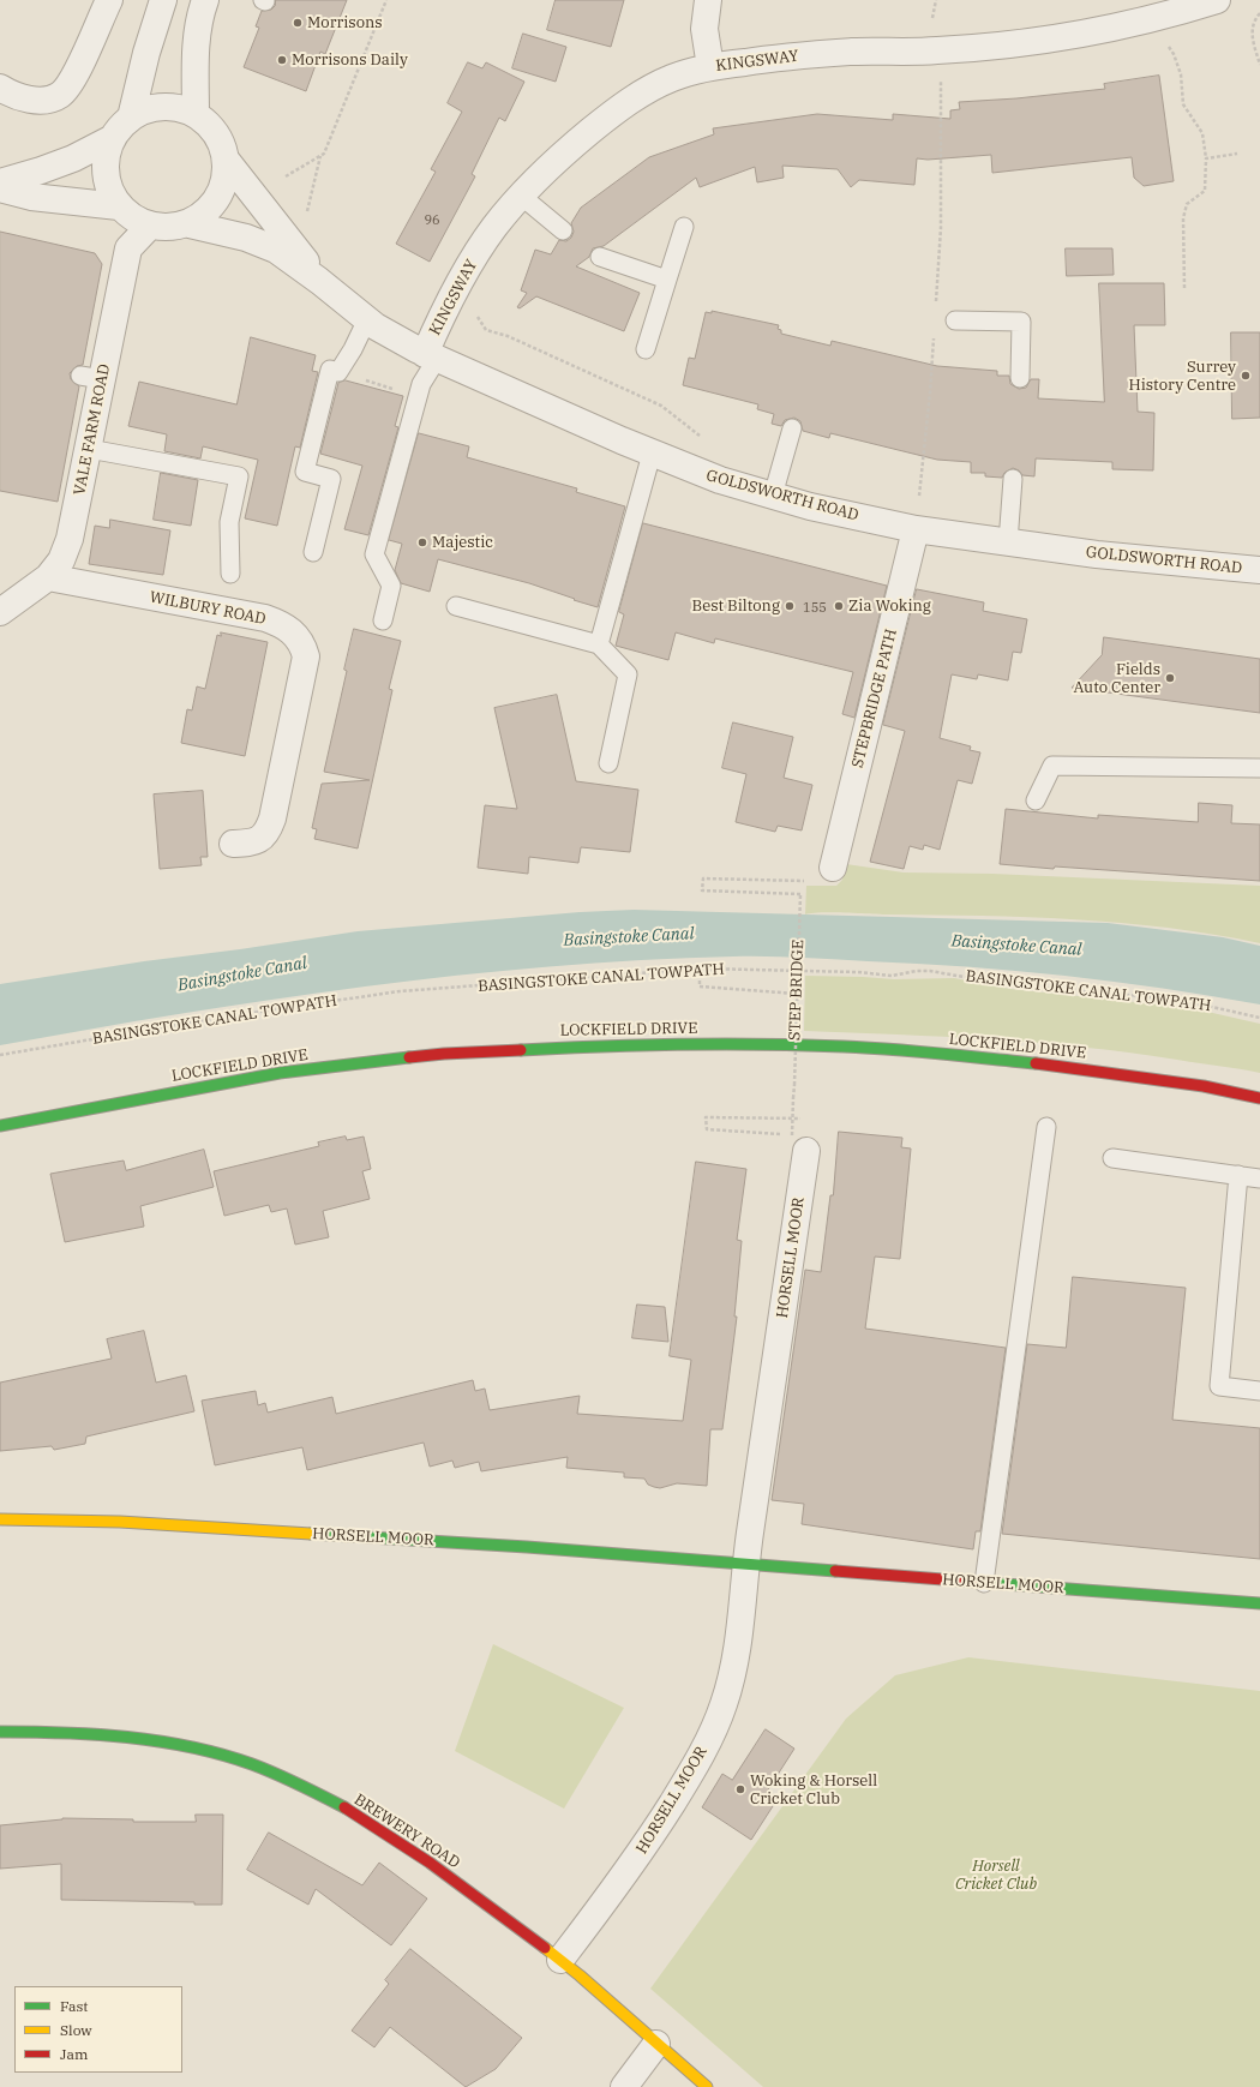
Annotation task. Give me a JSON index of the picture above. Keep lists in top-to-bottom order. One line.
{"streets":{"street":["KINGSWAY","VALE FARM ROAD","GOLDSWORTH ROAD","WILBURY ROAD","STEPBRIDGE PATH","LOCKFIELD DRIVE","HORSELL MOOR","BREWERY ROAD"],"path":["BASINGSTOKE CANAL TOWPATH","STEP BRIDGE"]},"crossings":[["KINGSWAY","GOLDSWORTH ROAD"],["VALE FARM ROAD","GOLDSWORTH ROAD"],["VALE FARM ROAD","WILBURY ROAD"],["GOLDSWORTH ROAD","STEPBRIDGE PATH"],["HORSELL MOOR","BREWERY ROAD"]],"water":["Basingstoke Canal"],"parks":["Horsell Cricket Club"],"places":["Morrisons","Morrisons Daily","Surrey History Centre","Majestic","Best Biltong","Zia Woking","Fields Auto Center","Woking & Horsell Cricket Club"],"house_numbers":["96","155"],"legend":["Fast","Slow","Jam"]}
